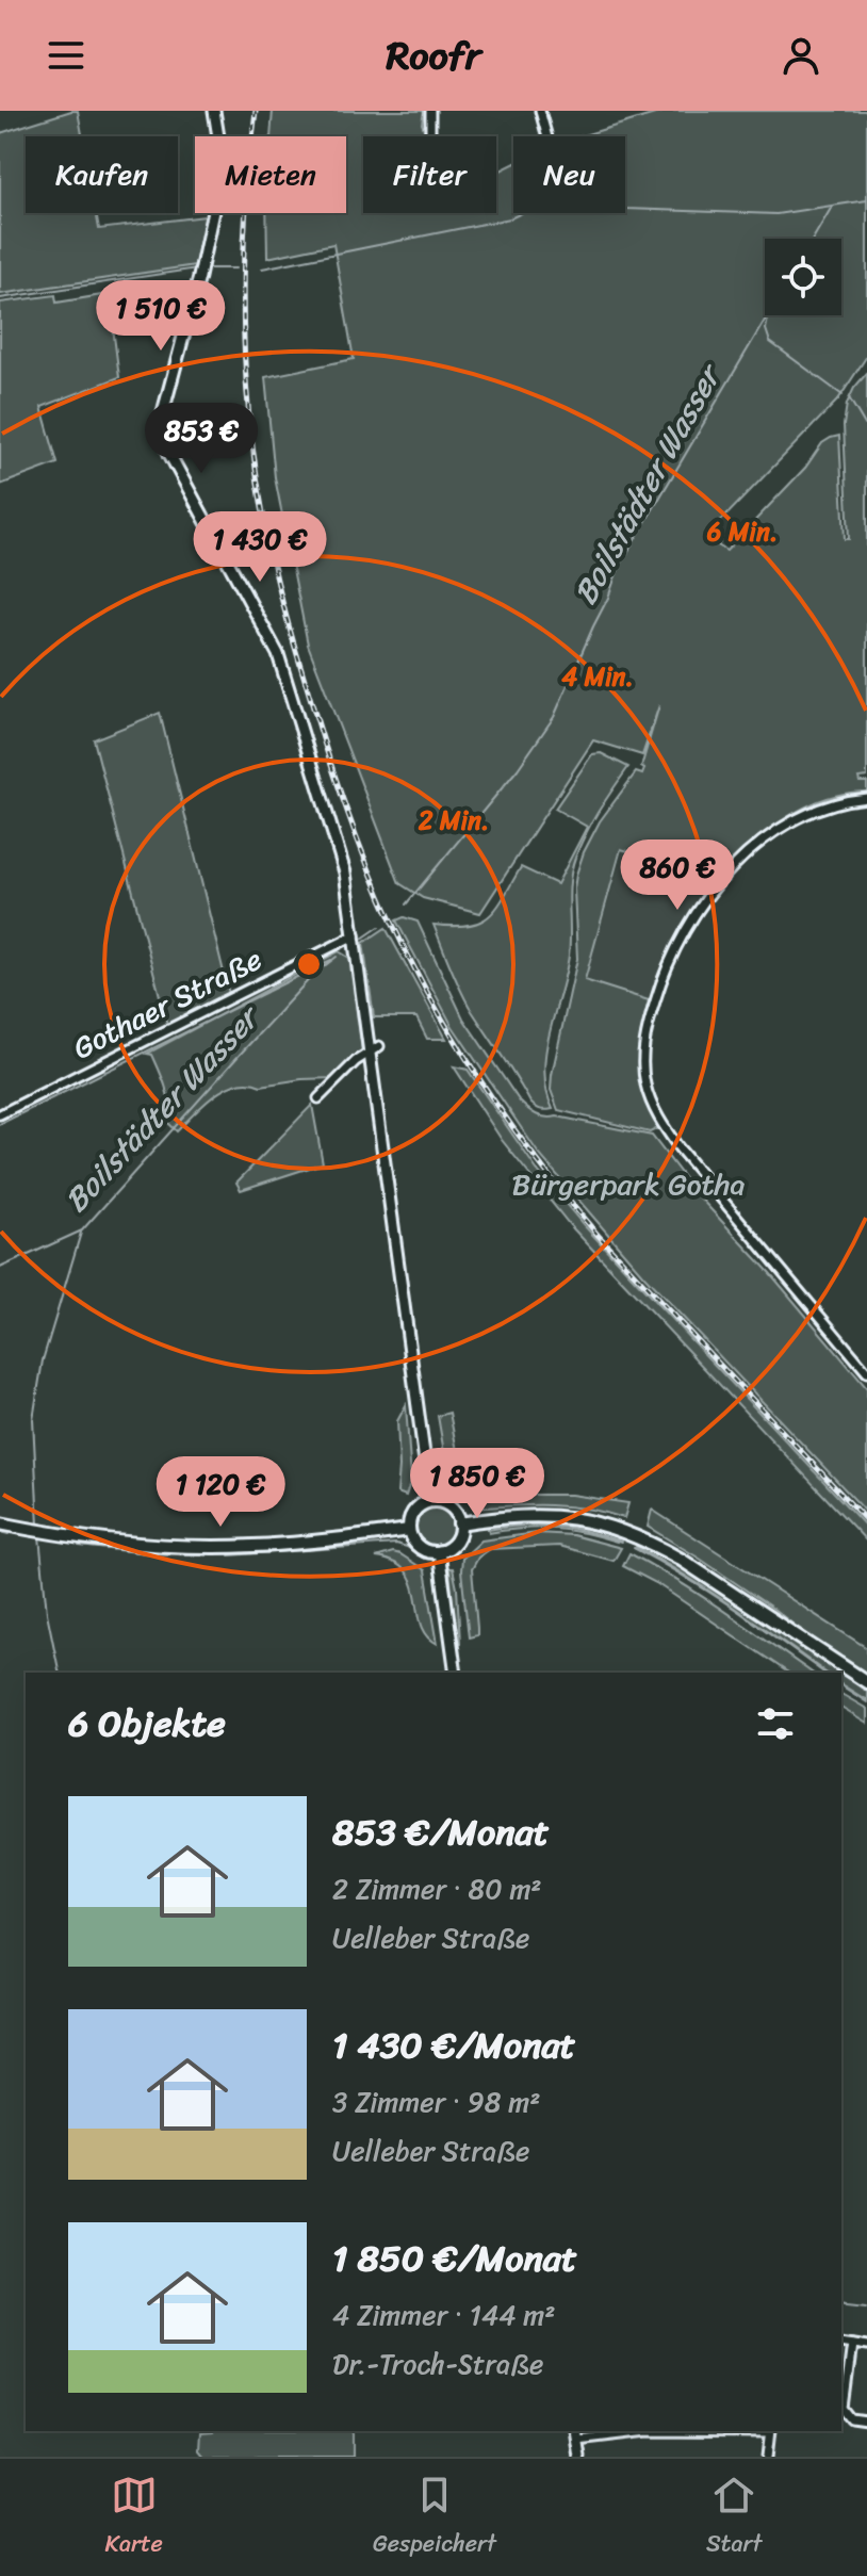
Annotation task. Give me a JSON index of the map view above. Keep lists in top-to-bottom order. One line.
{"streets":{"street":["Gothaer Straße"]},"water":["Boilstädter Wasser"],"parks":["Bürgerpark Gotha"],"page":{"header":"Roofr","chip":["Kaufen","Mieten","Filter","Neu"],"price":["1 510 €","853 €","1 430 €","860 €","1 850 €","1 120 €"],"heading":"6 Objekte","list":[{"name":"853 €/Monat","note":"2 Zimmer · 80 m² · Uelleber Straße"},{"name":"1 430 €/Monat","note":"3 Zimmer · 98 m² · Uelleber Straße"},{"name":"1 850 €/Monat","note":"4 Zimmer · 144 m² · Dr.-Troch-Straße"}],"tabs":["Karte","Gespeichert","Start"]},"rings":["6 Min.","4 Min.","2 Min."]}
